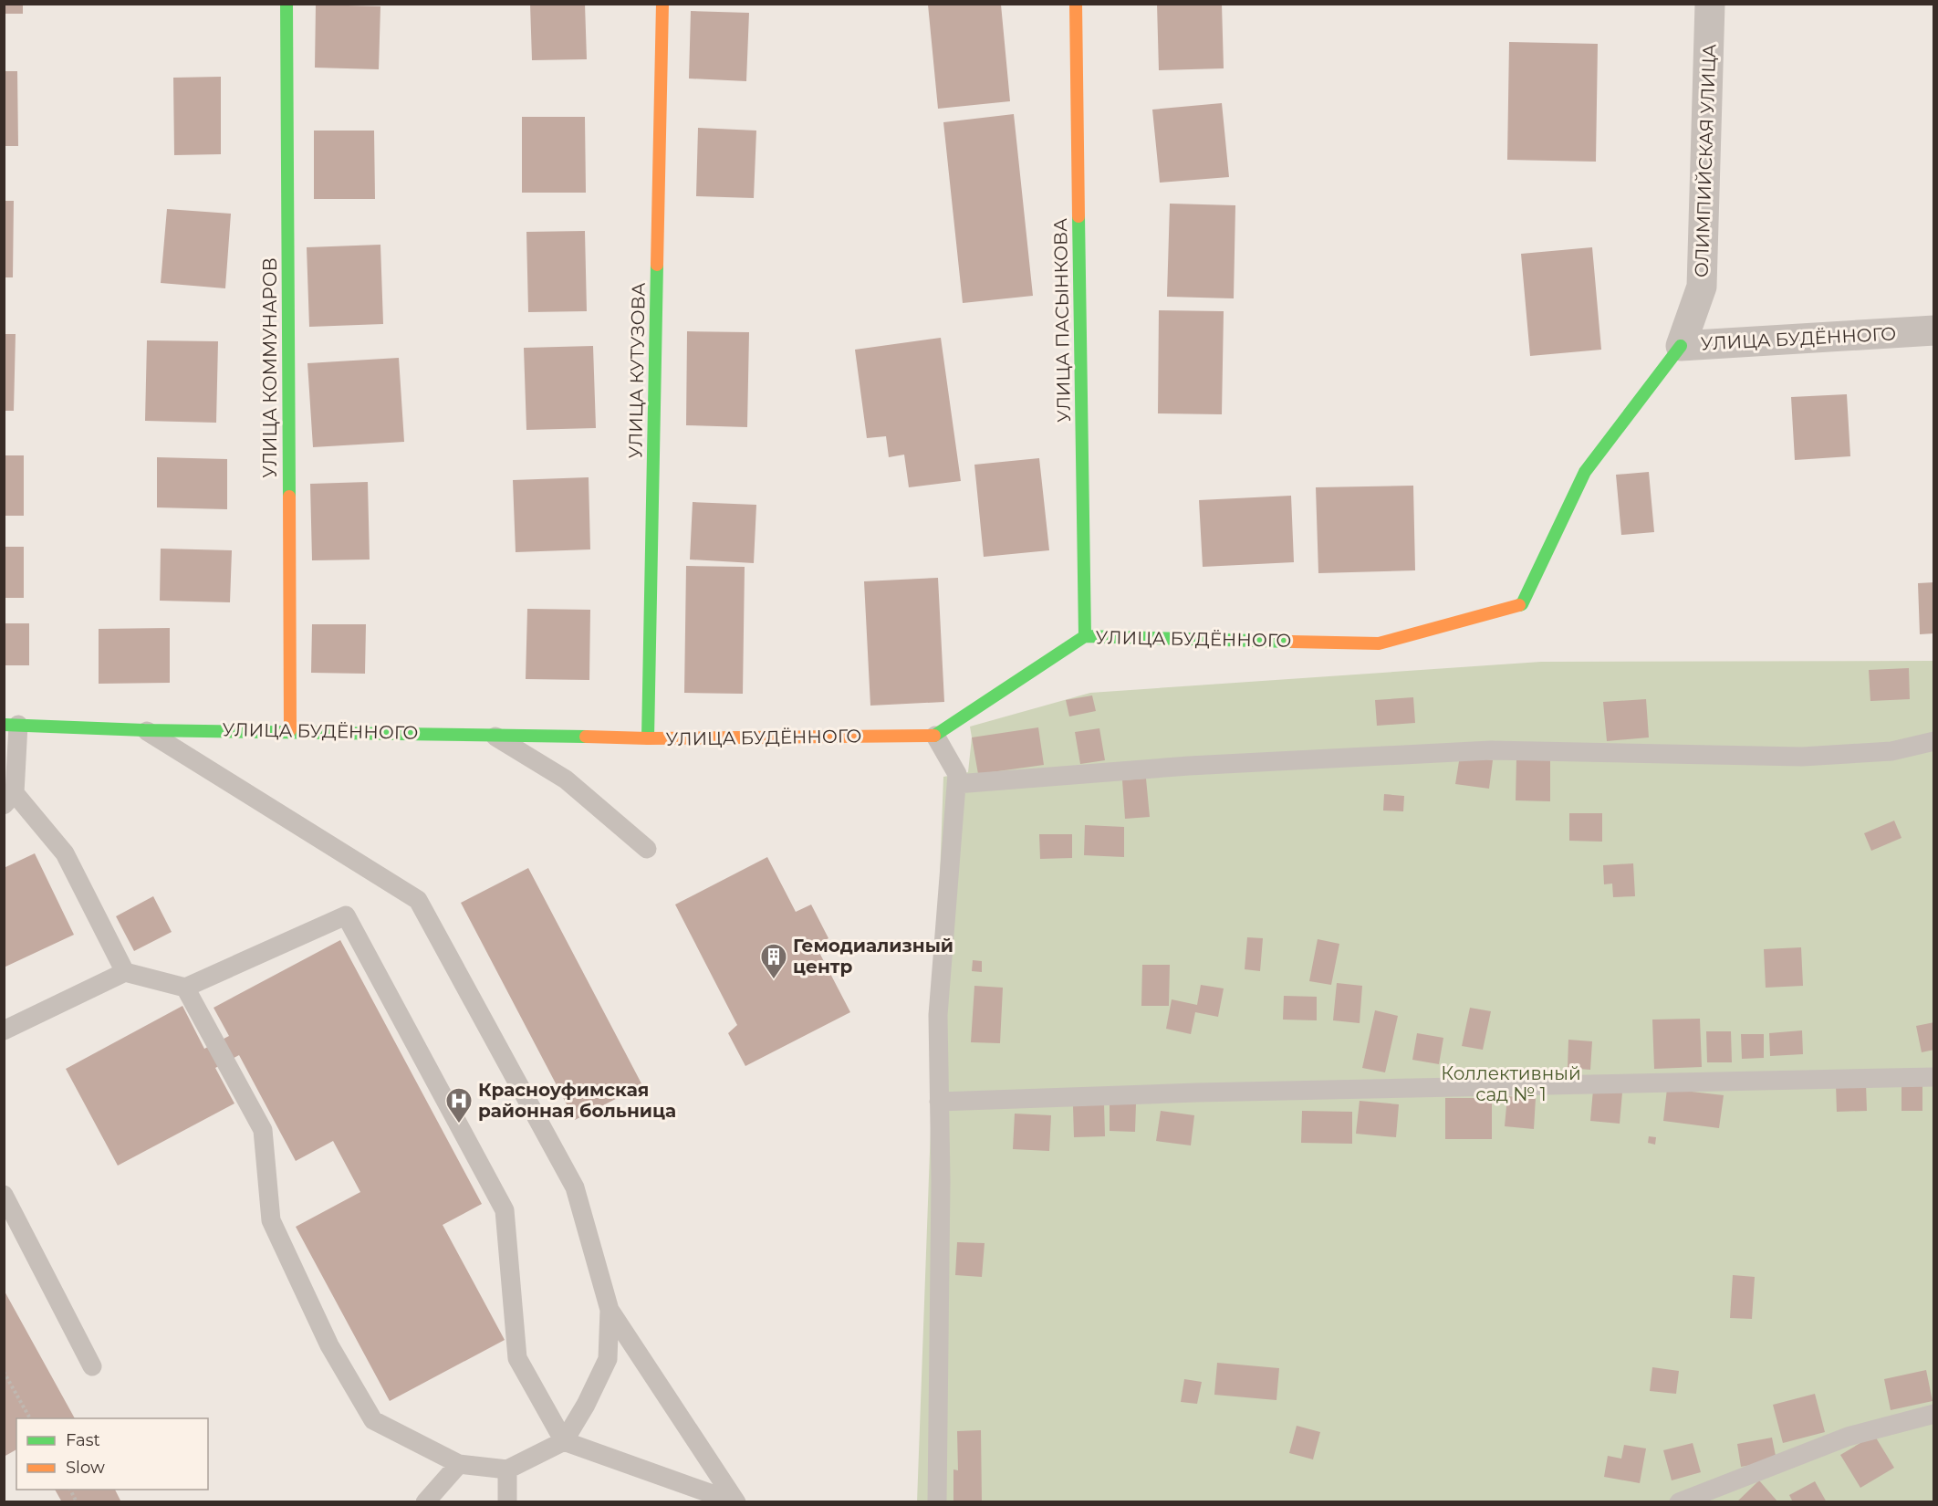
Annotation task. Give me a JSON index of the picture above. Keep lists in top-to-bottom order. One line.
{"streets":{"street":["ОЛИМПИЙСКАЯ УЛИЦА","УЛИЦА ПАСЫНКОВА","УЛИЦА БУДЁННОГО","УЛИЦА КОММУНАРОВ","УЛИЦА КУТУЗОВА"]},"crossings":[["ОЛИМПИЙСКАЯ УЛИЦА","УЛИЦА БУДЁННОГО"],["УЛИЦА ПАСЫНКОВА","УЛИЦА БУДЁННОГО"],["УЛИЦА БУДЁННОГО","УЛИЦА КОММУНАРОВ"],["УЛИЦА БУДЁННОГО","УЛИЦА КУТУЗОВА"]],"parks":["Коллективный сад № 1"],"places":{"building":["Гемодиализный центр"],"hospital":["Красноуфимская районная больница"]},"legend":["Fast","Slow"]}
